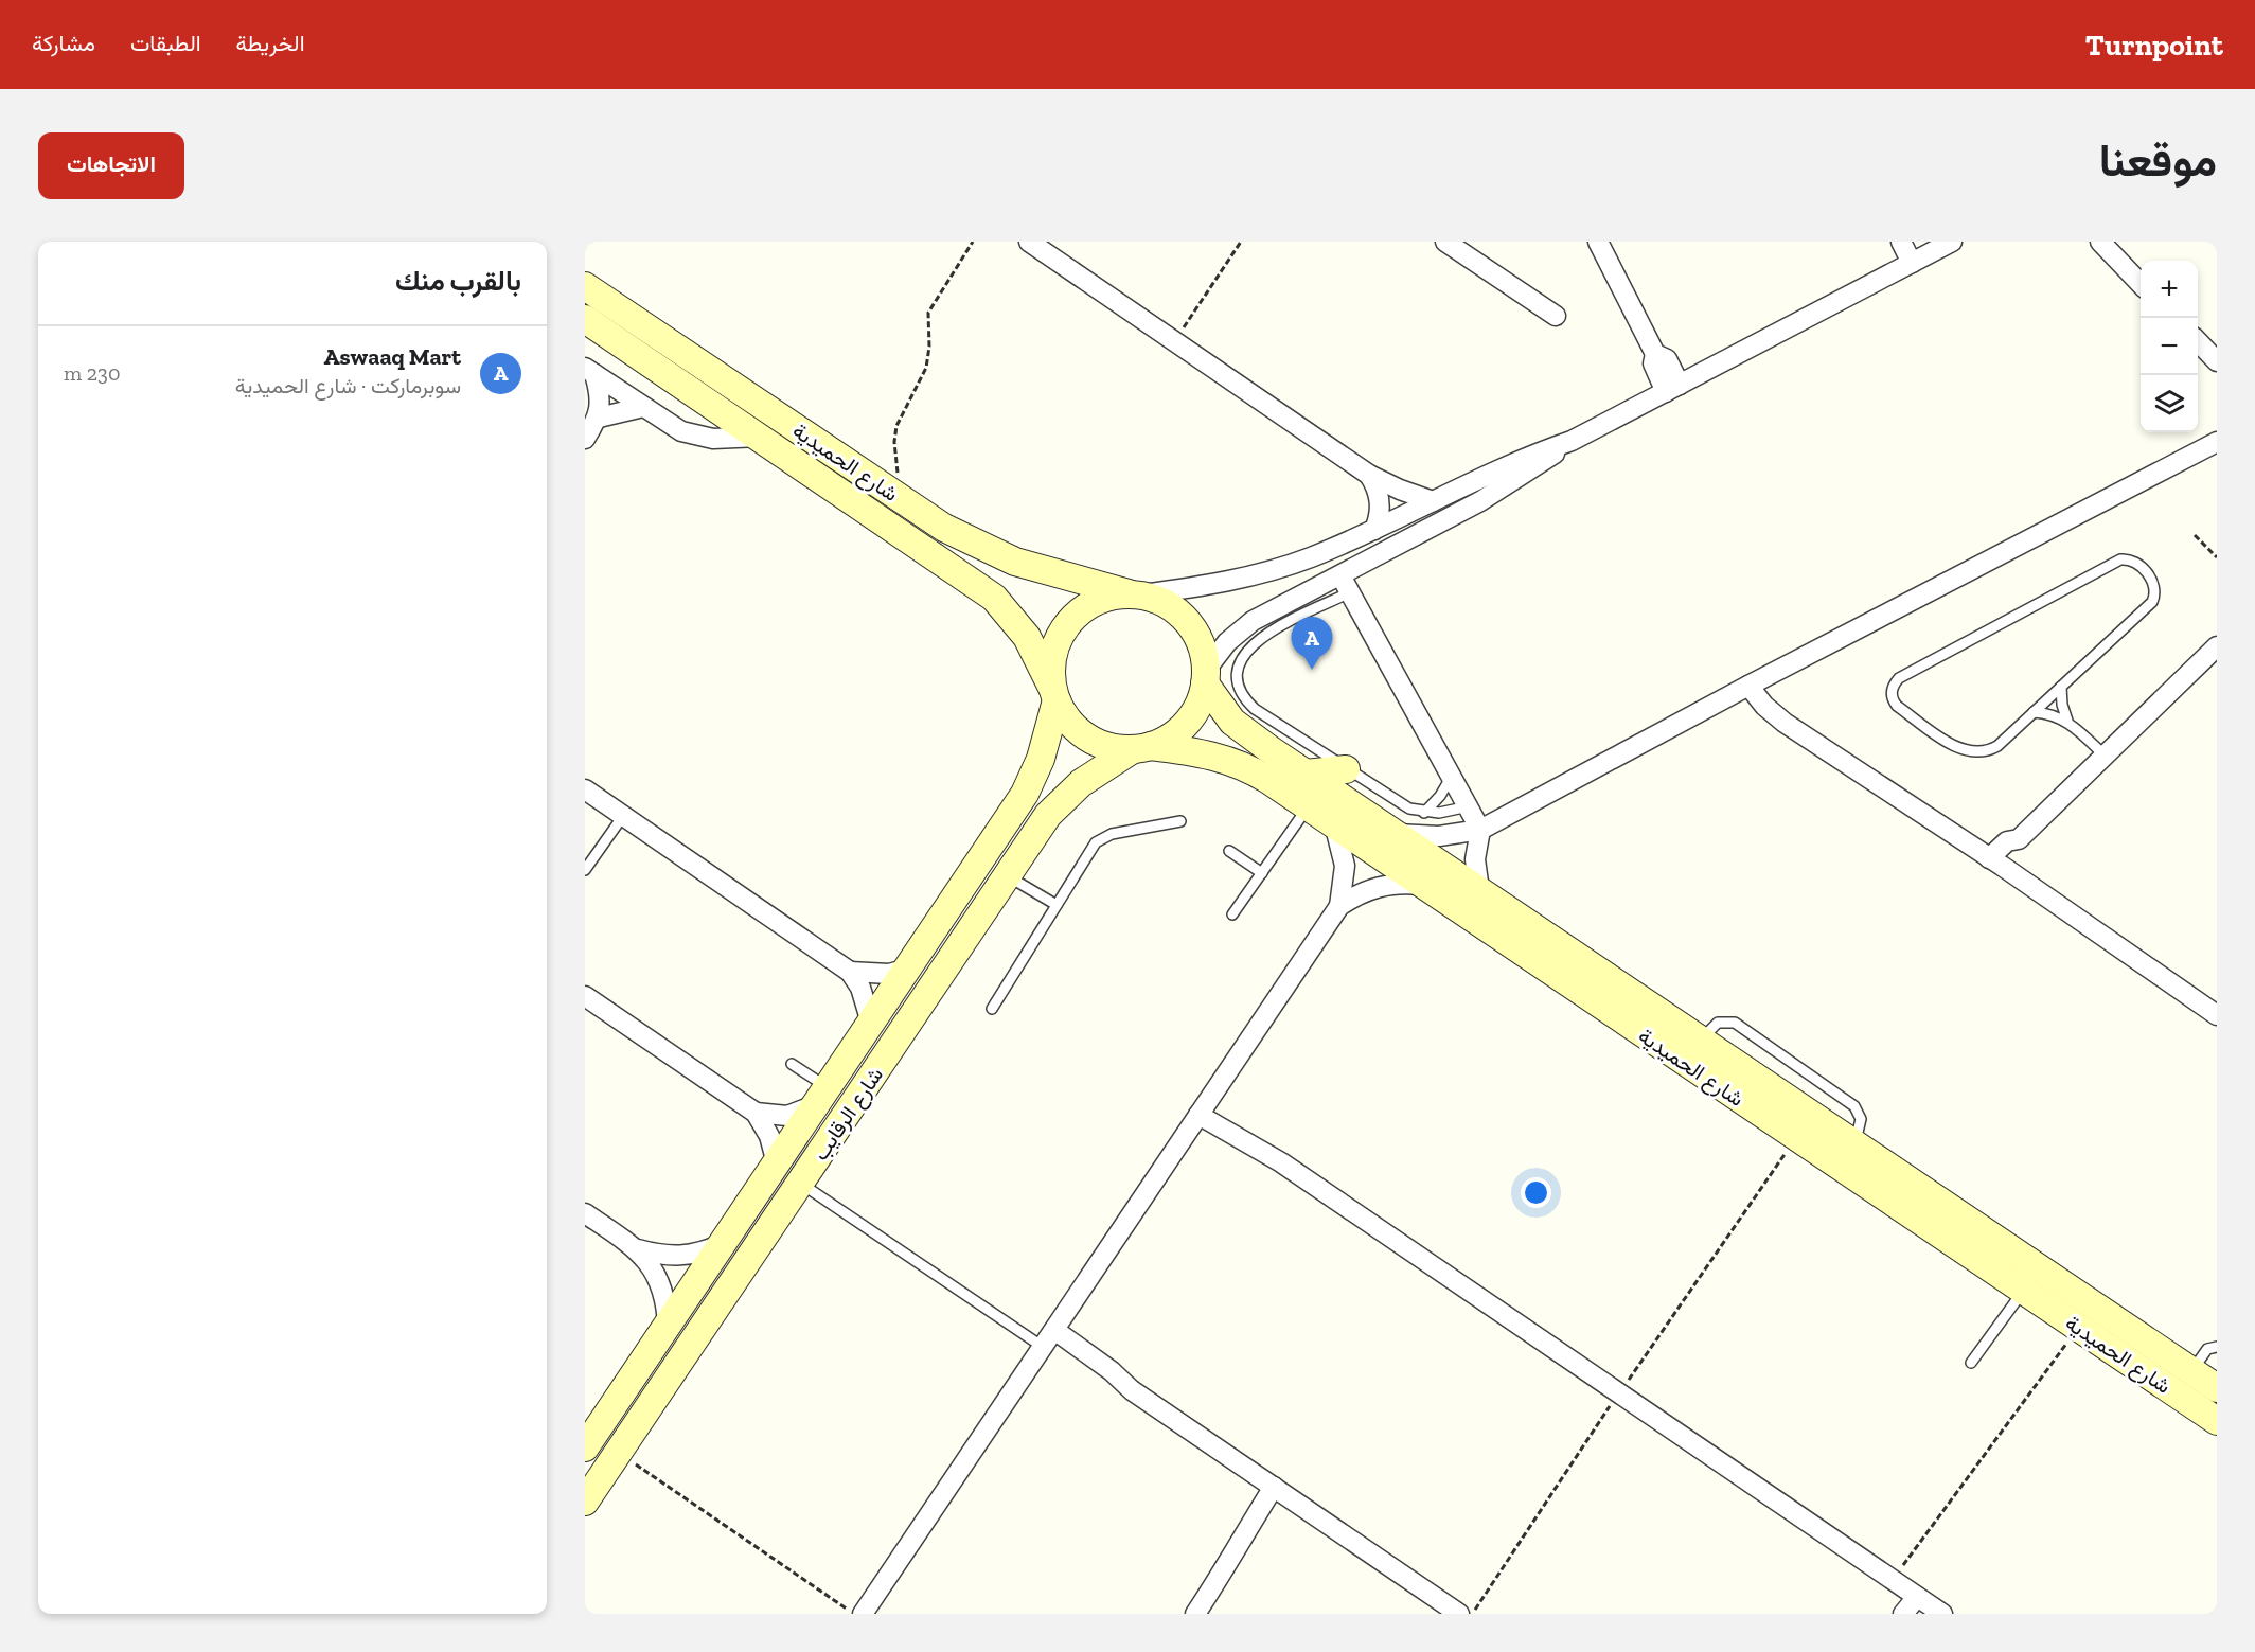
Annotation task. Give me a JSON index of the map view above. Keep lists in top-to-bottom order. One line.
{"streets":{"street":["شارع الحميدية","شارع الرقايب"]},"crossings":[["شارع الحميدية","شارع الرقايب"]],"page":{"header":"Turnpoint","nav":["الخريطة","الطبقات","مشاركة"],"title":"موقعنا","buttons":"الاتجاهات","heading":"بالقرب منك","map_buttons":["+","−"],"list":[{"mark":"A","name":"Aswaaq Mart","note":"سوبرماركت · شارع الحميدية","value":"230 m"}],"pins":"A"}}
